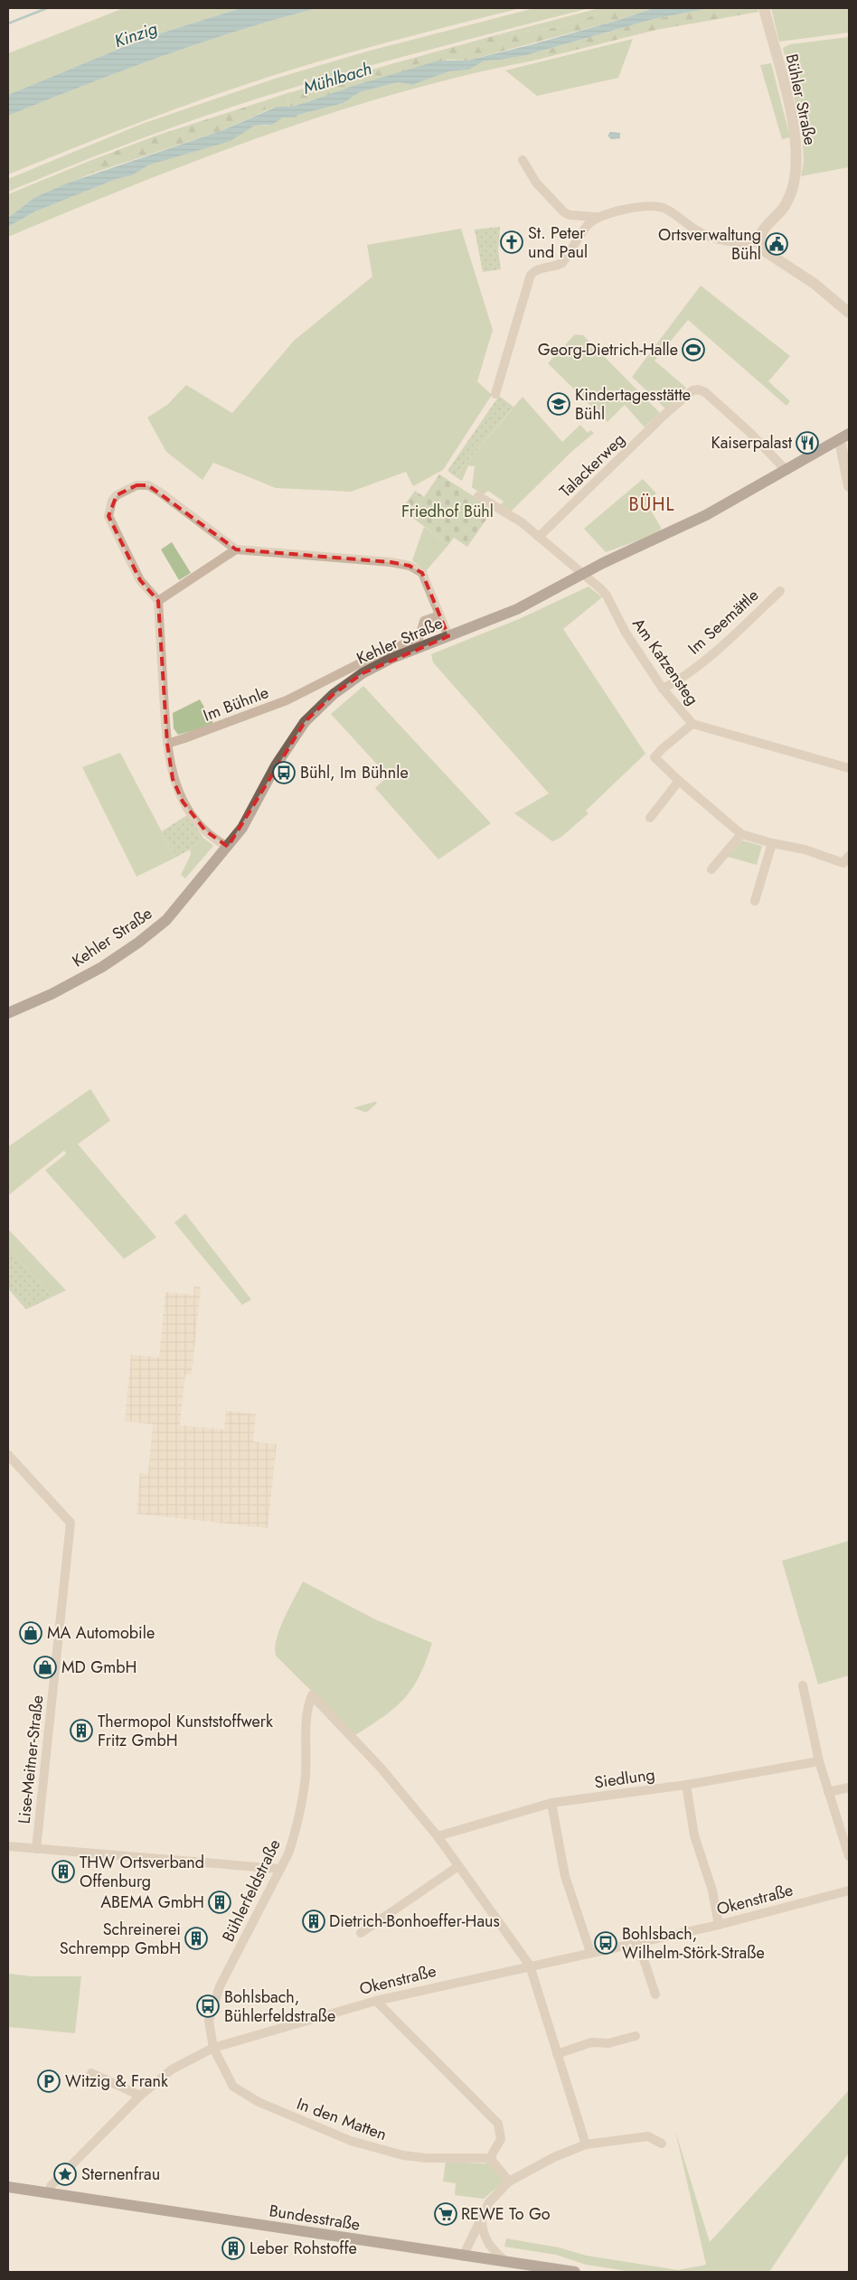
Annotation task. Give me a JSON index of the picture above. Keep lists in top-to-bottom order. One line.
{"streets":{"main road":["Kehler Straße","Bundesstraße"],"street":["Bühler Straße","Talackerweg","Im Seemättle","Am Katzensteg","Im Bühnle","Lise-Meitner-Straße","Siedlung","Bühlerfeldstraße","Okenstraße","In den Matten"]},"crossings":[["Talackerweg","Kehler Straße"],["Talackerweg","Am Katzensteg"],["Im Seemättle","Am Katzensteg"],["Kehler Straße","Am Katzensteg"],["Kehler Straße","Im Bühnle"],["Siedlung","Bühlerfeldstraße"],["Bühlerfeldstraße","Okenstraße"],["Bühlerfeldstraße","In den Matten"],["Okenstraße","In den Matten"],["Okenstraße","Bundesstraße"]],"districts":["BÜHL"],"water":["Kinzig","Mühlbach"],"parks":["Friedhof Bühl"],"places":{"church":["St. Peter und Paul"],"public building":["Ortsverwaltung Bühl"],"sports":["Georg-Dietrich-Halle"],"school or university":["Kindertagesstätte Bühl"],"restaurant":["Kaiserpalast"],"bus stop":["Bühl, Im Bühnle","Bohlsbach, Wilhelm-Störk-Straße","Bohlsbach, Bühlerfeldstraße"],"shop":["MA Automobile","MD GmbH"],"building":["Thermopol Kunststoffwerk Fritz GmbH","THW Ortsverband Offenburg","ABEMA GmbH","Dietrich-Bonhoeffer-Haus","Schreinerei Schrempp GmbH","Leber Rohstoffe"],"parking":["Witzig & Frank"],"place":["Sternenfrau"],"supermarket":["REWE To Go"]}}
